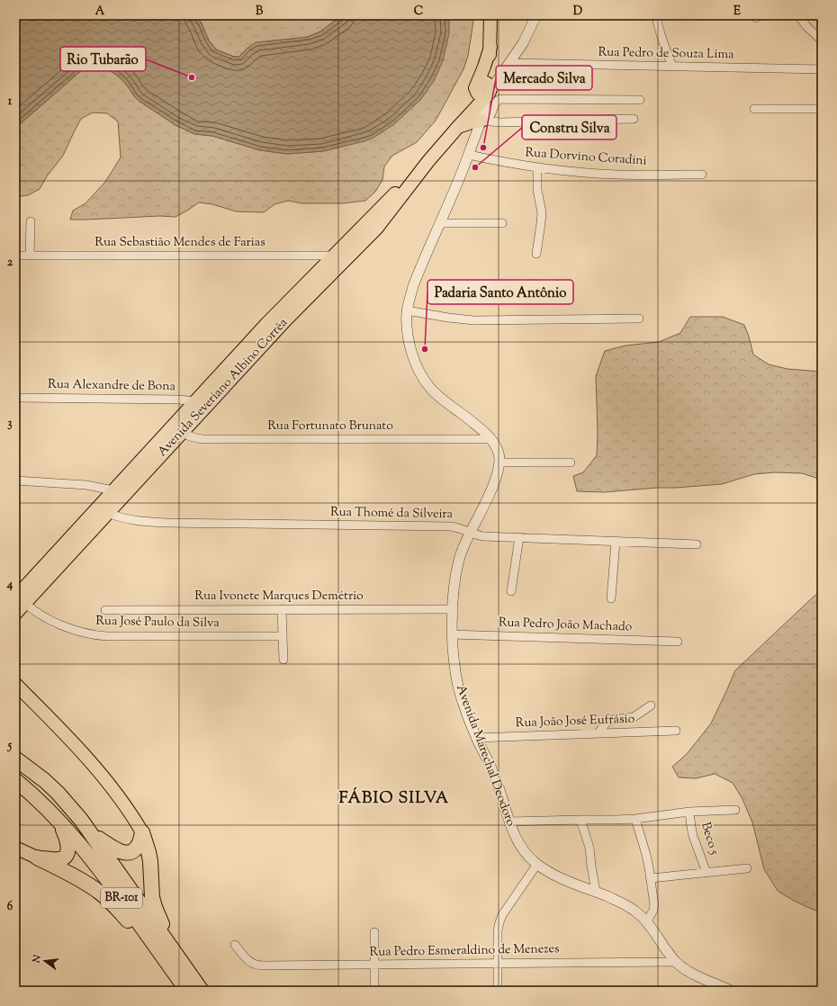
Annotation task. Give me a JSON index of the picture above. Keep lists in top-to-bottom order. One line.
{"streets":{"highway":["BR-101"],"main road":["Avenida Severiano Albino Corrêa","Avenida Marechal Deodoro"],"street":["Rua Pedro de Souza Lima","Rua Dorvino Coradini","Rua Sebastião Mendes de Farias","Rua Alexandre de Bona","Rua Fortunato Brunato","Rua Thomé da Silveira","Rua Ivonete Marques Demétrio","Rua José Paulo da Silva","Rua Pedro João Machado","Rua João José Eufrásio","Beco 5","Rua Pedro Esmeraldino de Menezes"]},"crossings":[["Rua Dorvino Coradini","Avenida Marechal Deodoro"],["Rua Sebastião Mendes de Farias","Avenida Severiano Albino Corrêa"],["Rua Alexandre de Bona","Avenida Severiano Albino Corrêa"],["Avenida Severiano Albino Corrêa","Rua Fortunato Brunato"],["Avenida Severiano Albino Corrêa","Rua Thomé da Silveira"],["Avenida Severiano Albino Corrêa","Rua José Paulo da Silva"],["Avenida Severiano Albino Corrêa","Avenida Marechal Deodoro"],["Rua Fortunato Brunato","Avenida Marechal Deodoro"],["Rua Thomé da Silveira","Avenida Marechal Deodoro"],["Rua Ivonete Marques Demétrio","Avenida Marechal Deodoro"],["Rua Pedro João Machado","Avenida Marechal Deodoro"],["Rua João José Eufrásio","Avenida Marechal Deodoro"],["Avenida Marechal Deodoro","Rua Pedro Esmeraldino de Menezes"]],"districts":["FÁBIO SILVA"],"places":["Rio Tubarão","Mercado Silva","Constru Silva","Padaria Santo Antônio"],"north":"left","grid":{"columns":["A","B","C","D","E"],"rows":["1","2","3","4","5","6"]}}
